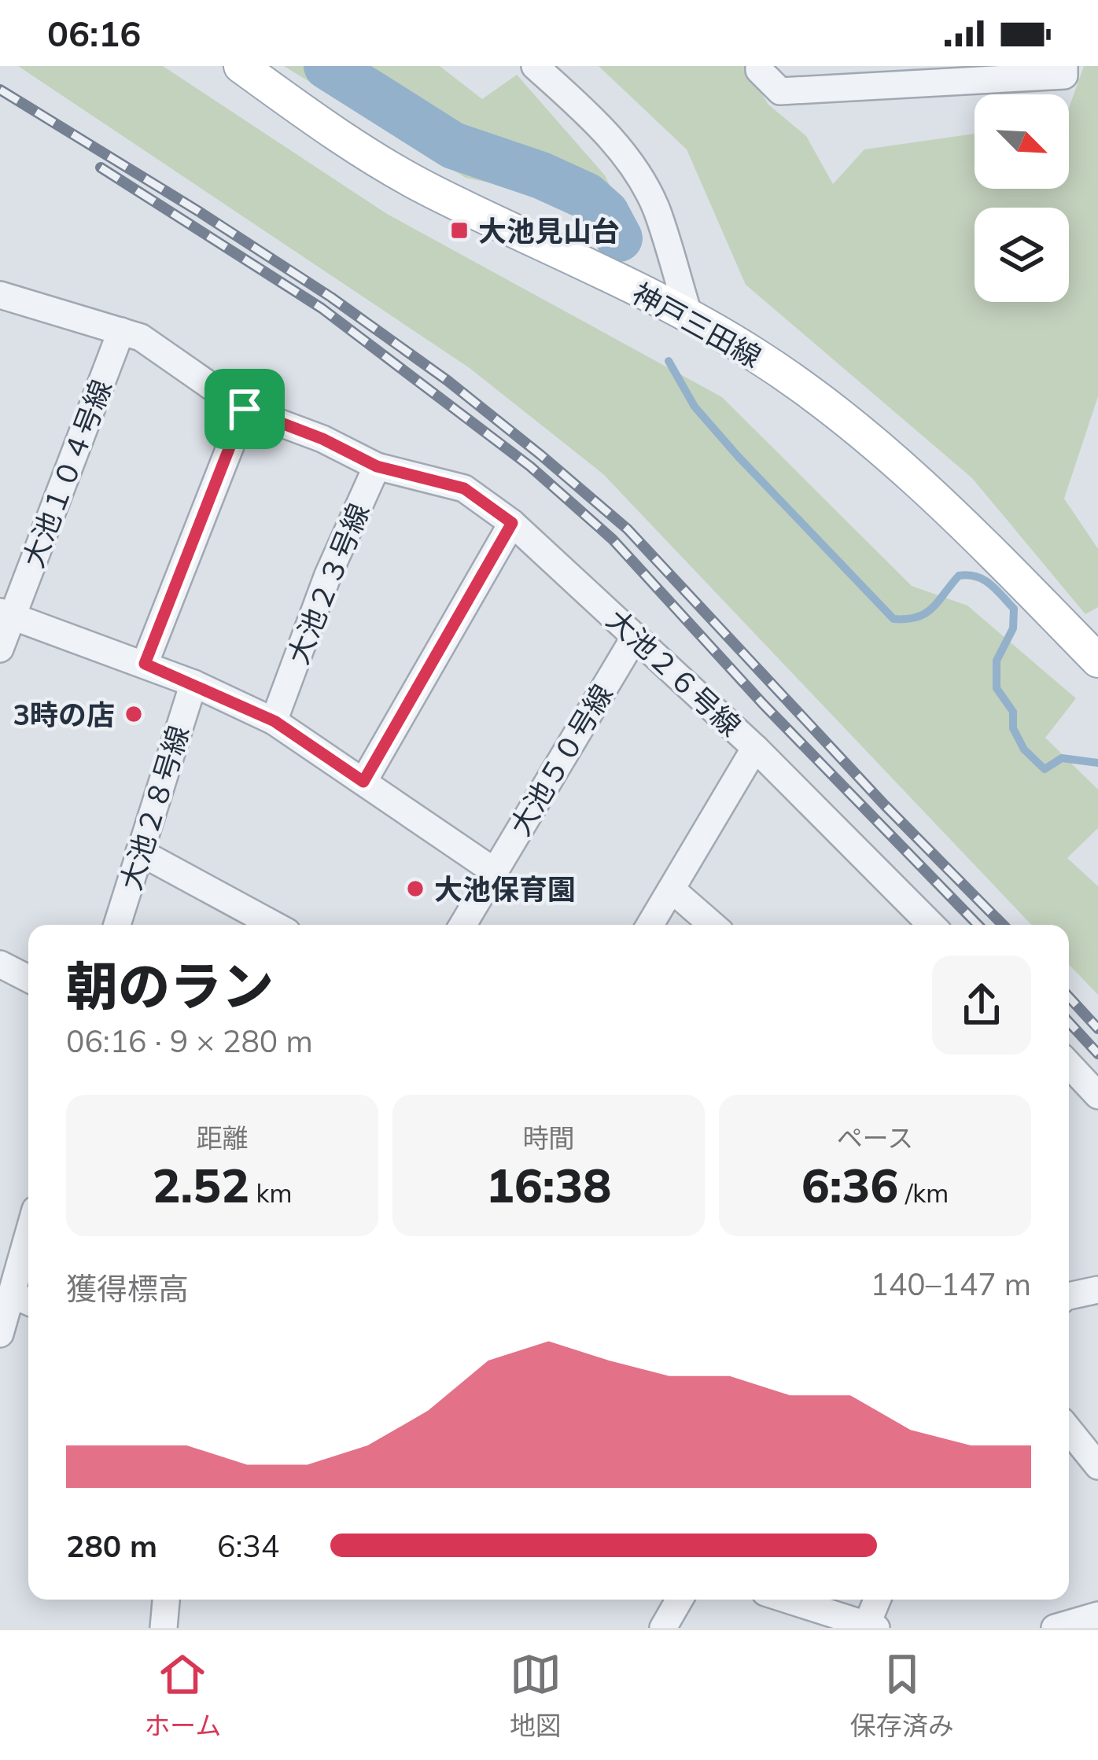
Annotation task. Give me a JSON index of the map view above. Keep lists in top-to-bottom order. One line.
{"streets":{"main road":["神戸三田線"],"street":["大池１０４号線","大池２３号線","大池２６号線","大池５０号線","大池２８号線"]},"crossings":[["大池１０４号線","大池２３号線"],["大池２３号線","大池２６号線"],["大池２６号線","大池５０号線"]],"places":{"transit":["大池見山台"],"other":["3時の店","大池保育園"]},"north":"bottom right","page":{"status":"06:16","heading":["朝のラン","06:16 · 9 × 280 m"],"stats":[["距離","2.52 km"],["時間","16:38"],["ペース","6:36 /km"]],"chart":["獲得標高","140–147 m"],"list":[{"name":"280 m","note":"6:34"}],"tabs":["ホーム","地図","保存済み"]}}
